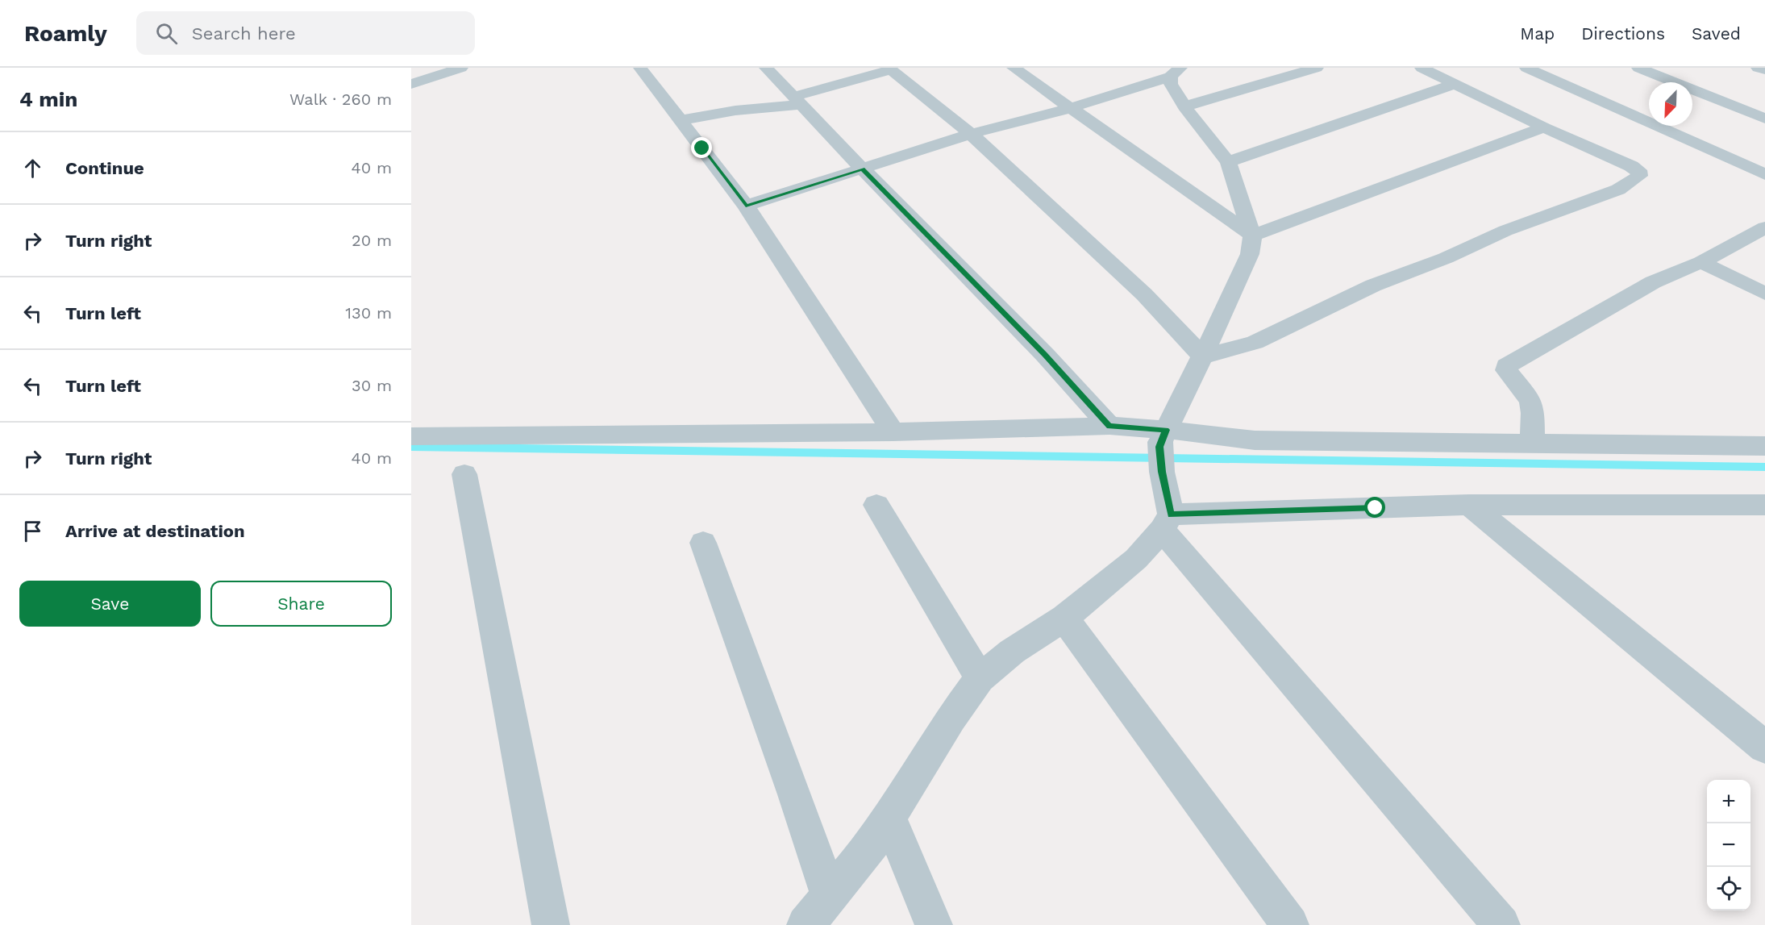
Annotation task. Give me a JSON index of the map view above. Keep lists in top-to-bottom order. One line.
{"north":"bottom left","page":{"header":"Roamly","search":"Search here","nav":["Map","Directions","Saved"],"heading":["4 min","Walk · 260 m"],"list":[["Continue","40 m"],["Turn right","20 m"],["Turn left","130 m"],["Turn left","30 m"],["Turn right","40 m"],"Arrive at destination"],"buttons":["Save","Share"],"map_buttons":["+","−"]}}
